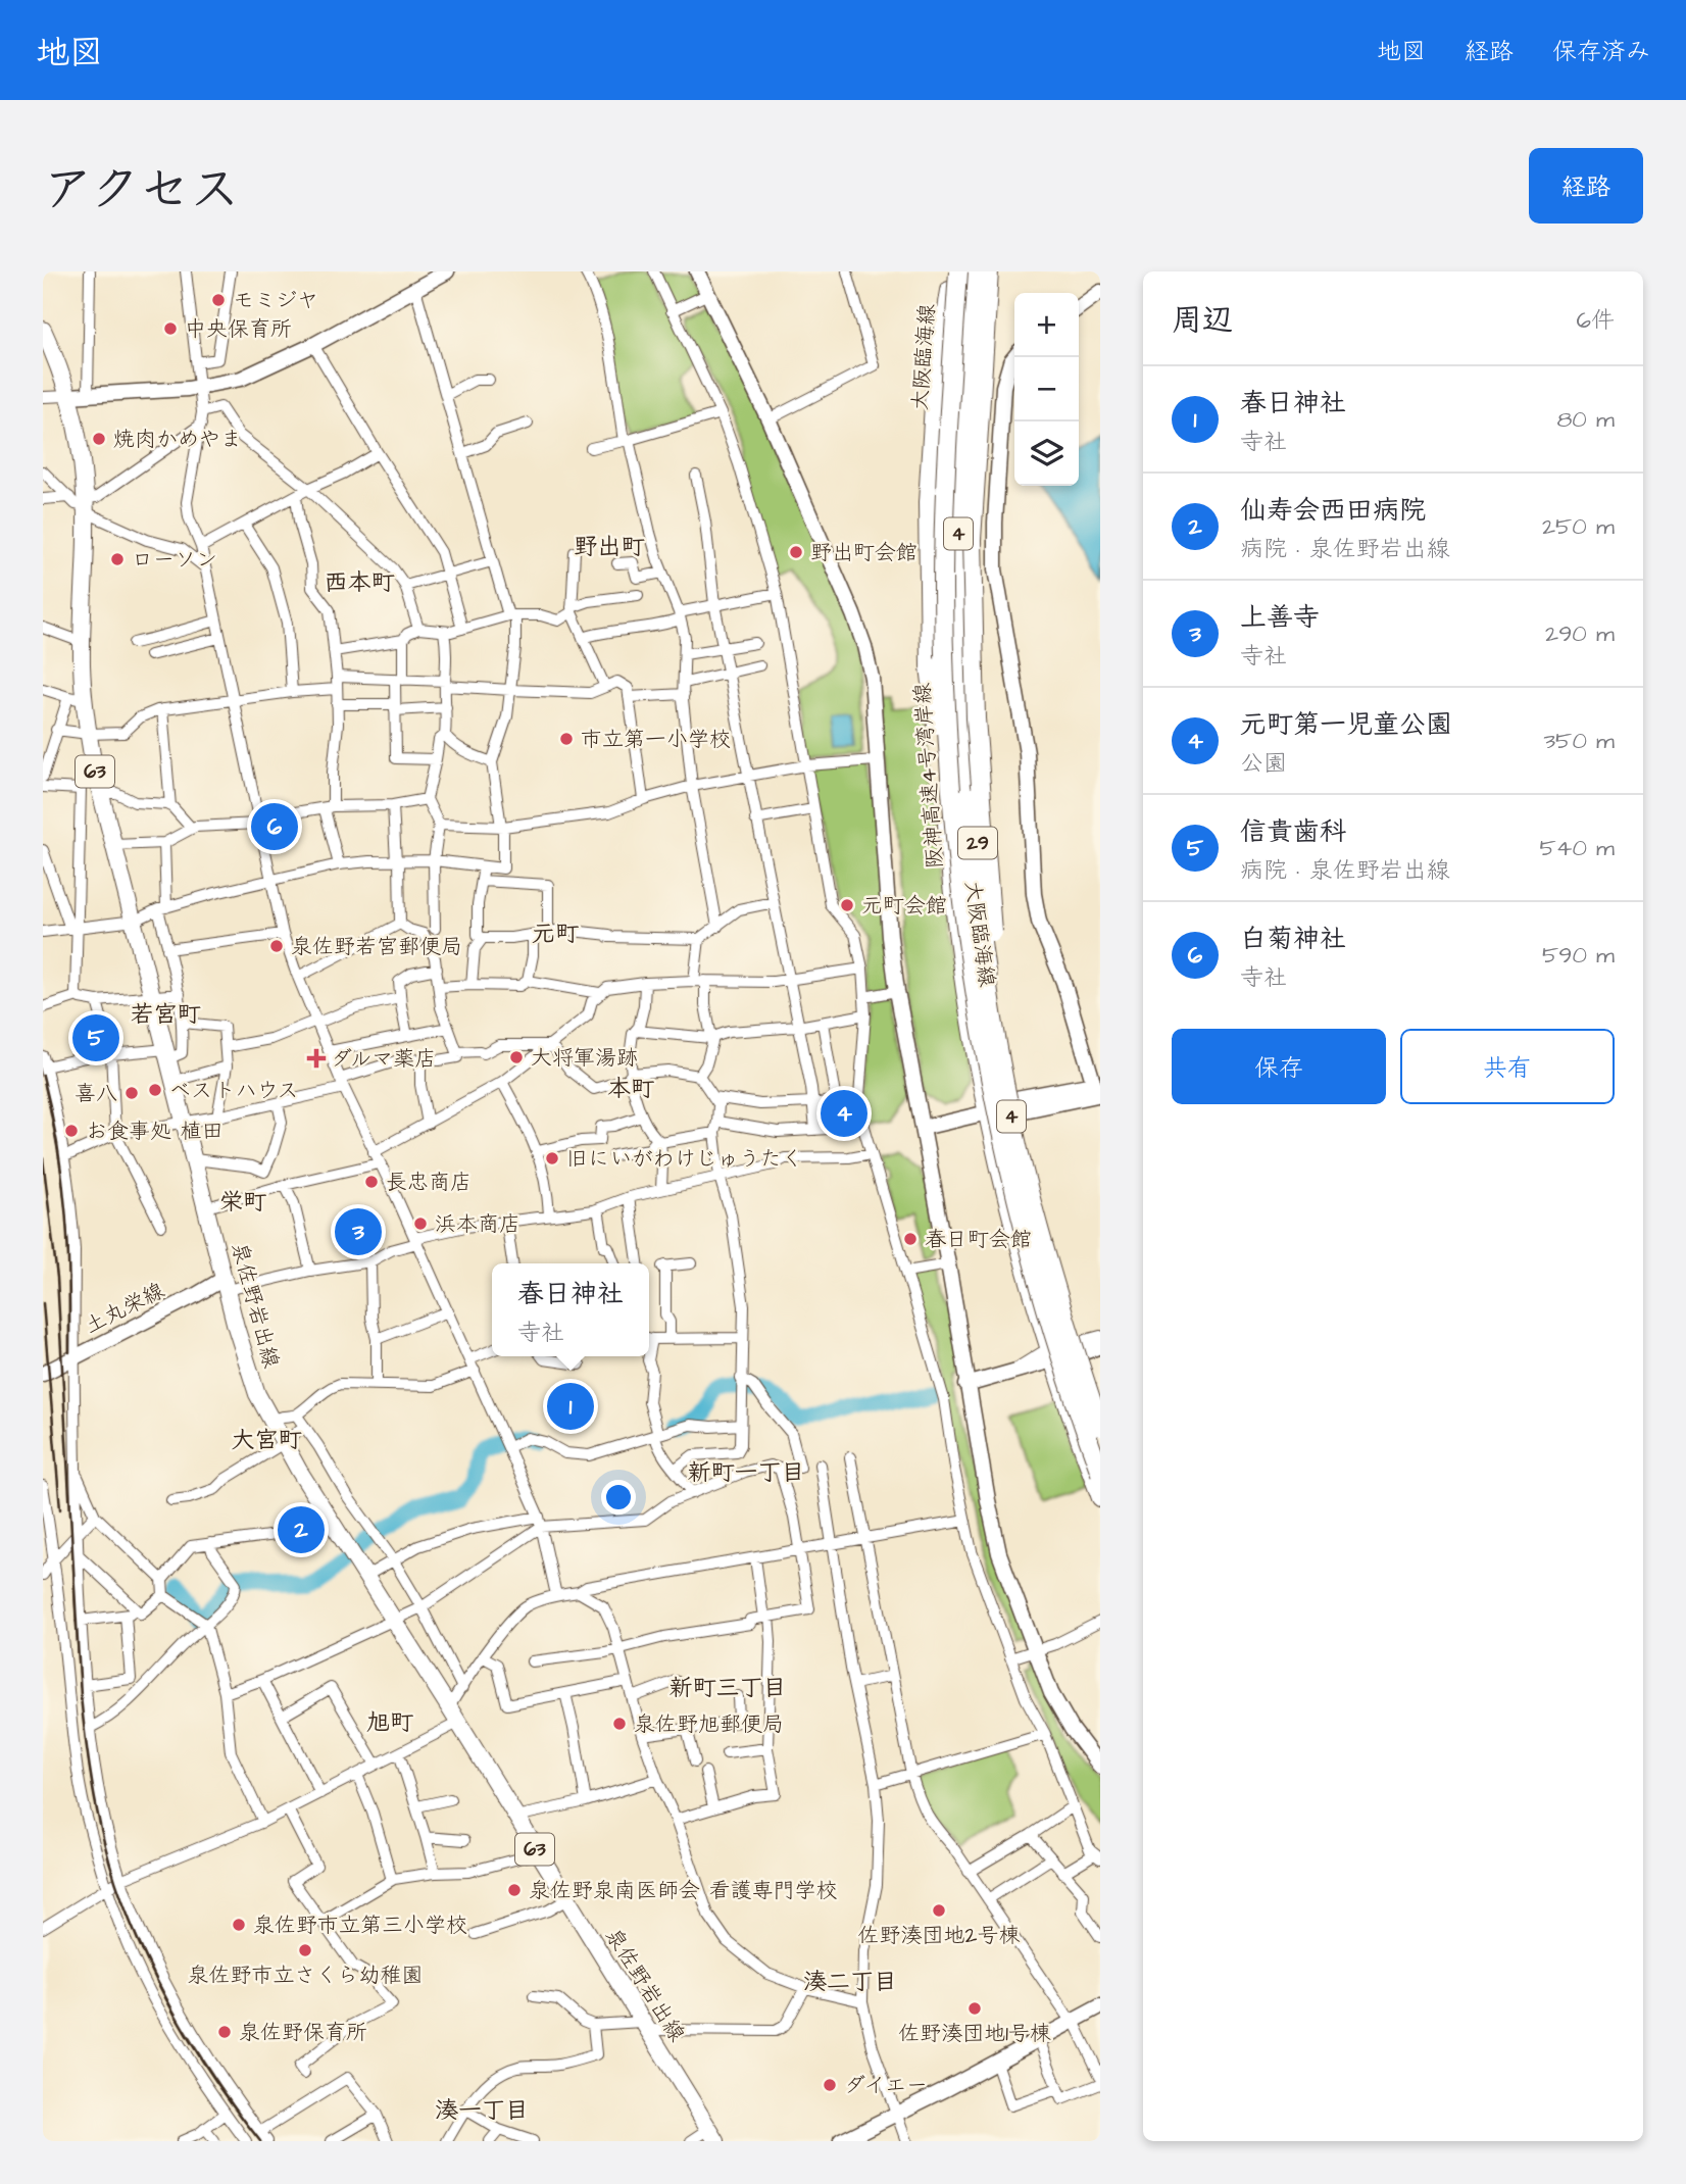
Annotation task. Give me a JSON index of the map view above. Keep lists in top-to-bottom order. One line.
{"streets":{"highway":["4","阪神高速4号湾岸線"],"main road":["大阪臨海線","63","29","泉佐野岩出線"],"street":["土丸栄線"]},"crossings":[["泉佐野岩出線","土丸栄線"]],"districts":["野出町","西本町","元町","若宮町","本町","栄町","大宮町","新町一丁目","新町三丁目","旭町","湊二丁目","湊一丁目"],"places":{"other":["モミジヤ","中央保育所","焼肉かめやま","野出町会館","ローソン","市立第一小学校","元町会館","泉佐野若宮郵便局","大将軍湯跡","ベストハウス","喜八","お食事処 植田","旧にいがわけじゅうたく","長忠商店","浜本商店","春日町会館","泉佐野旭郵便局","泉佐野泉南医師会 看護専門学校","佐野湊団地2号棟","泉佐野市立第三小学校","泉佐野市立さくら幼稚園","佐野湊団地1号棟","泉佐野保育所","ダイエー"],"health":["ダルマ薬店"]},"page":{"header":"地図","nav":["地図","経路","保存済み"],"title":"アクセス","buttons":["経路",["保存","共有"]],"heading":["周辺","6件"],"map_buttons":["+","−"],"list":[{"mark":"1","name":"春日神社","note":"寺社","value":"80 m"},{"mark":"2","name":"仙寿会西田病院","note":"病院 · 泉佐野岩出線","value":"250 m"},{"mark":"3","name":"上善寺","note":"寺社","value":"290 m"},{"mark":"4","name":"元町第一児童公園","note":"公園","value":"350 m"},{"mark":"5","name":"信貴歯科","note":"病院 · 泉佐野岩出線","value":"540 m"},{"mark":"6","name":"白菊神社","note":"寺社","value":"590 m"}],"pins":["6","5","4","3","1","2"],"popup":["春日神社","寺社"]}}
